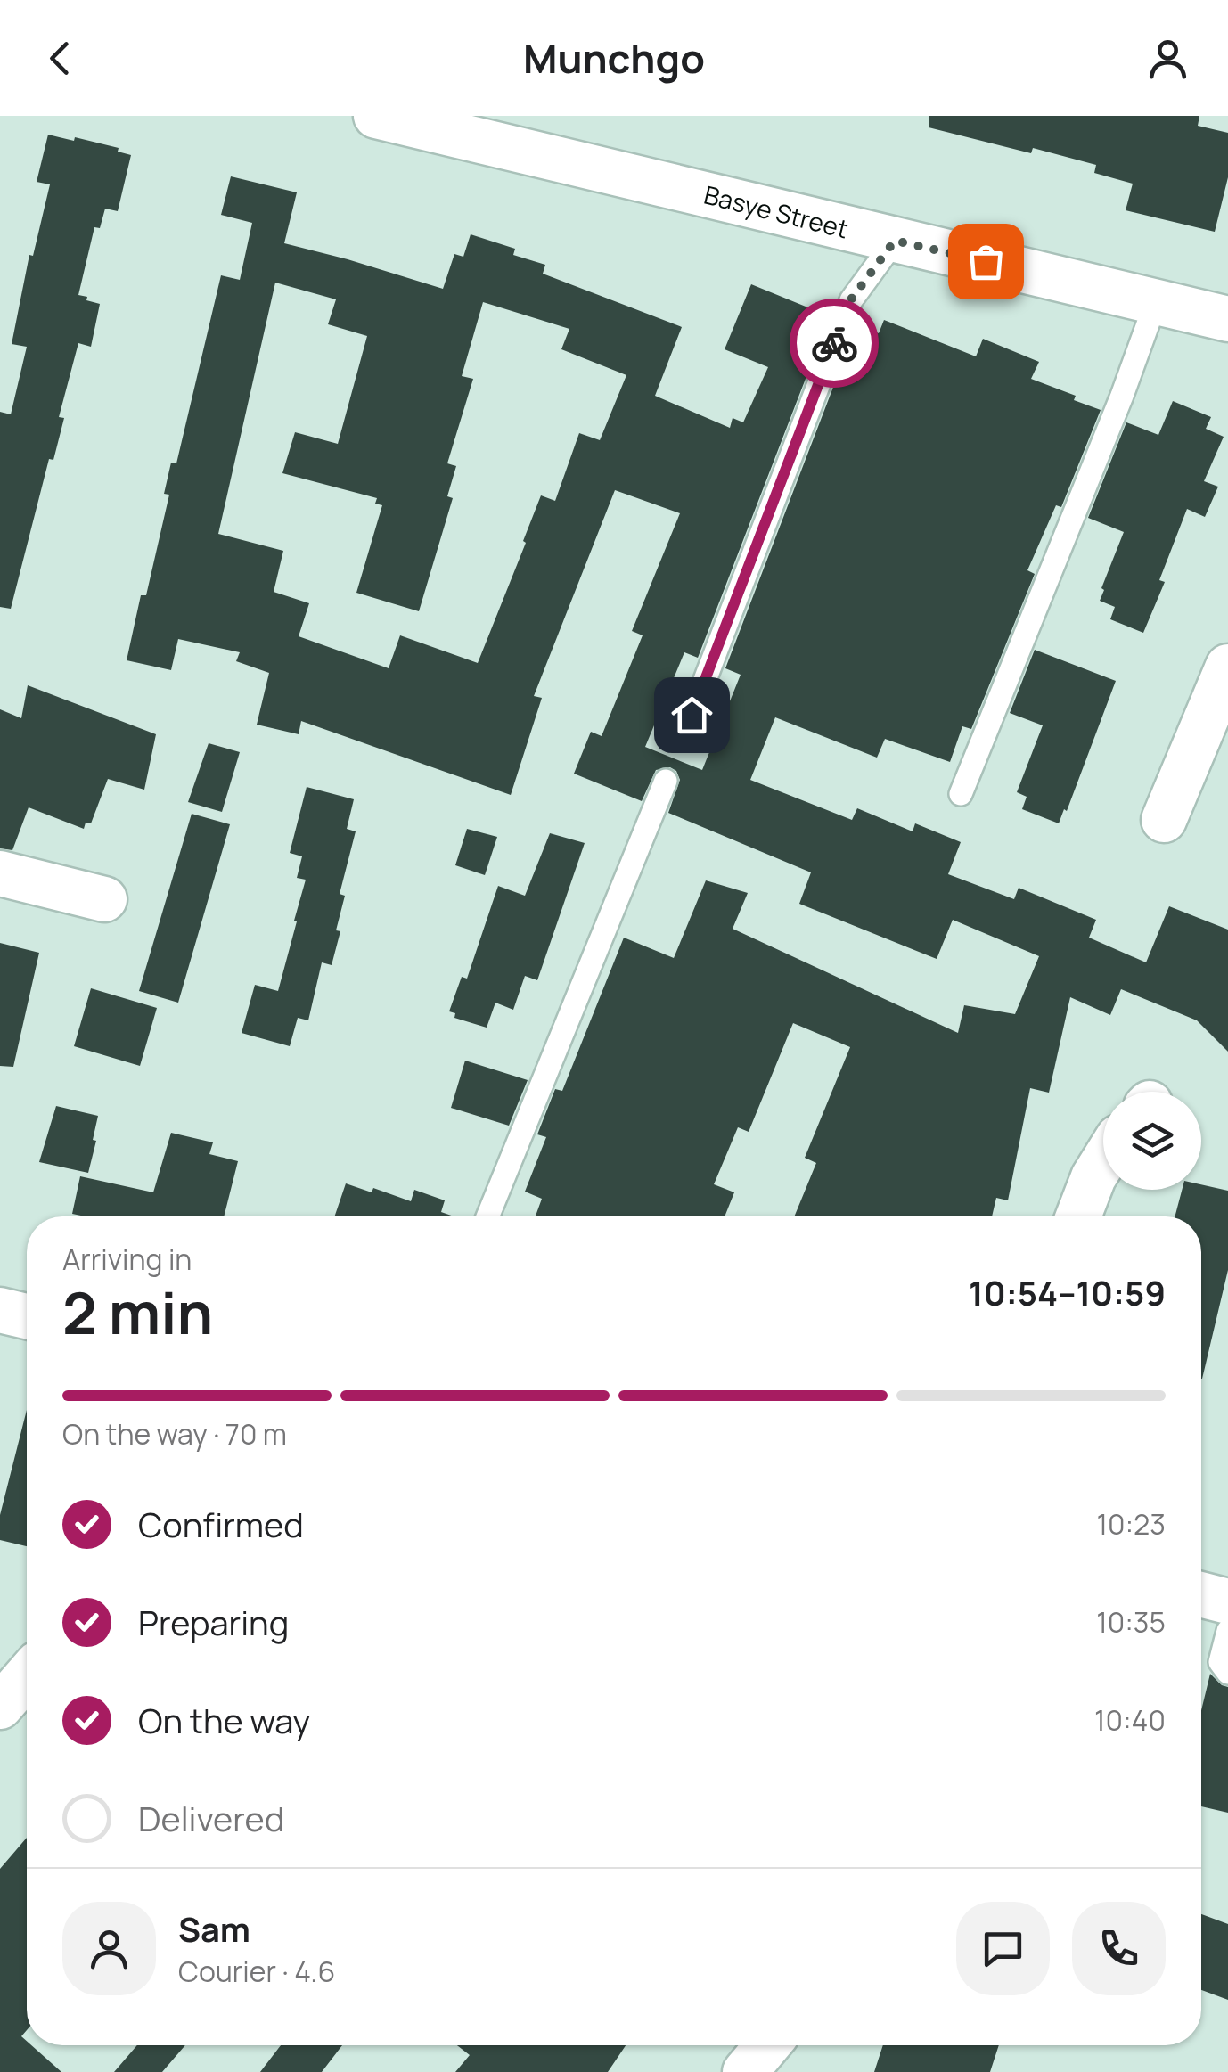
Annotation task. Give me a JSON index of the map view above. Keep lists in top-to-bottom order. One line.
{"streets":{"street":["Basye Street"]},"page":{"header":"Munchgo","heading":["2 min","Arriving in","10:54–10:59"],"panel":["Sam","Courier · 4.6"],"bar":"On the way · 70 m","list":[["Confirmed","10:23"],["Preparing","10:35"],["On the way","10:40"],"Delivered"]}}
